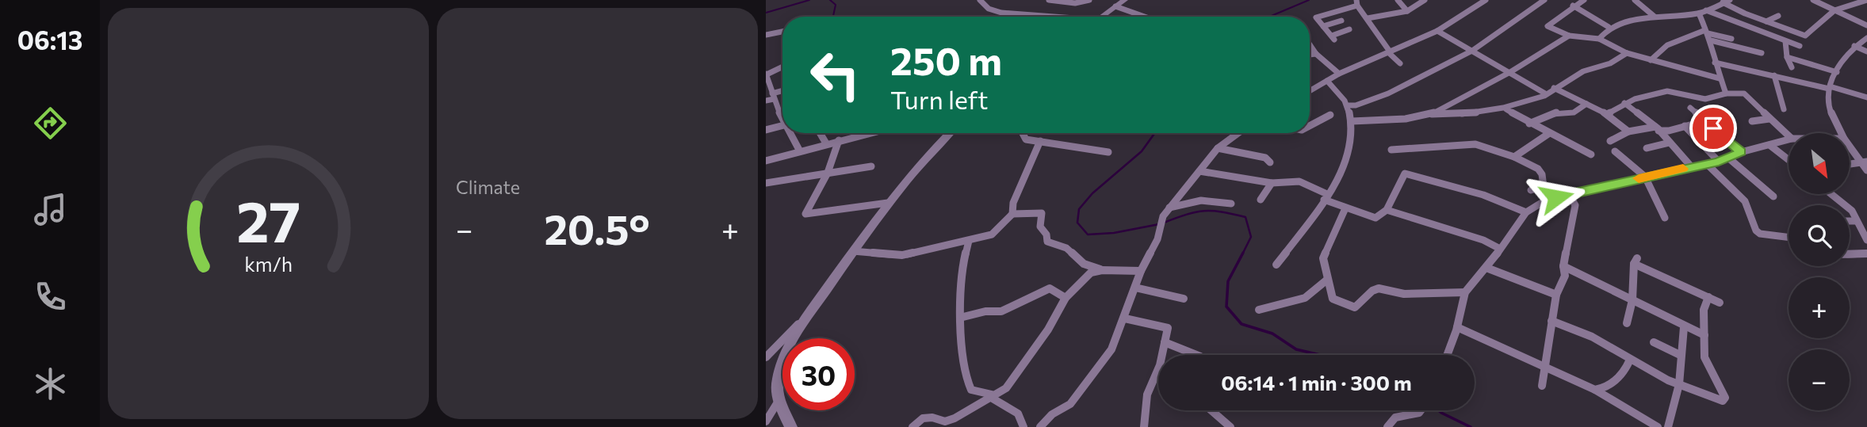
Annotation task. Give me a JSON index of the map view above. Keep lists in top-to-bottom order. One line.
{"north":"bottom right","page":{"tabs":"06:13","tile":"Climate","turn":["250 m","Turn left"],"map_buttons":["+","−"],"heat":["−","20.5°","+"],"limit":"30","trip":"06:14 · 1 min · 300 m","gauge":["27","km/h"]}}
